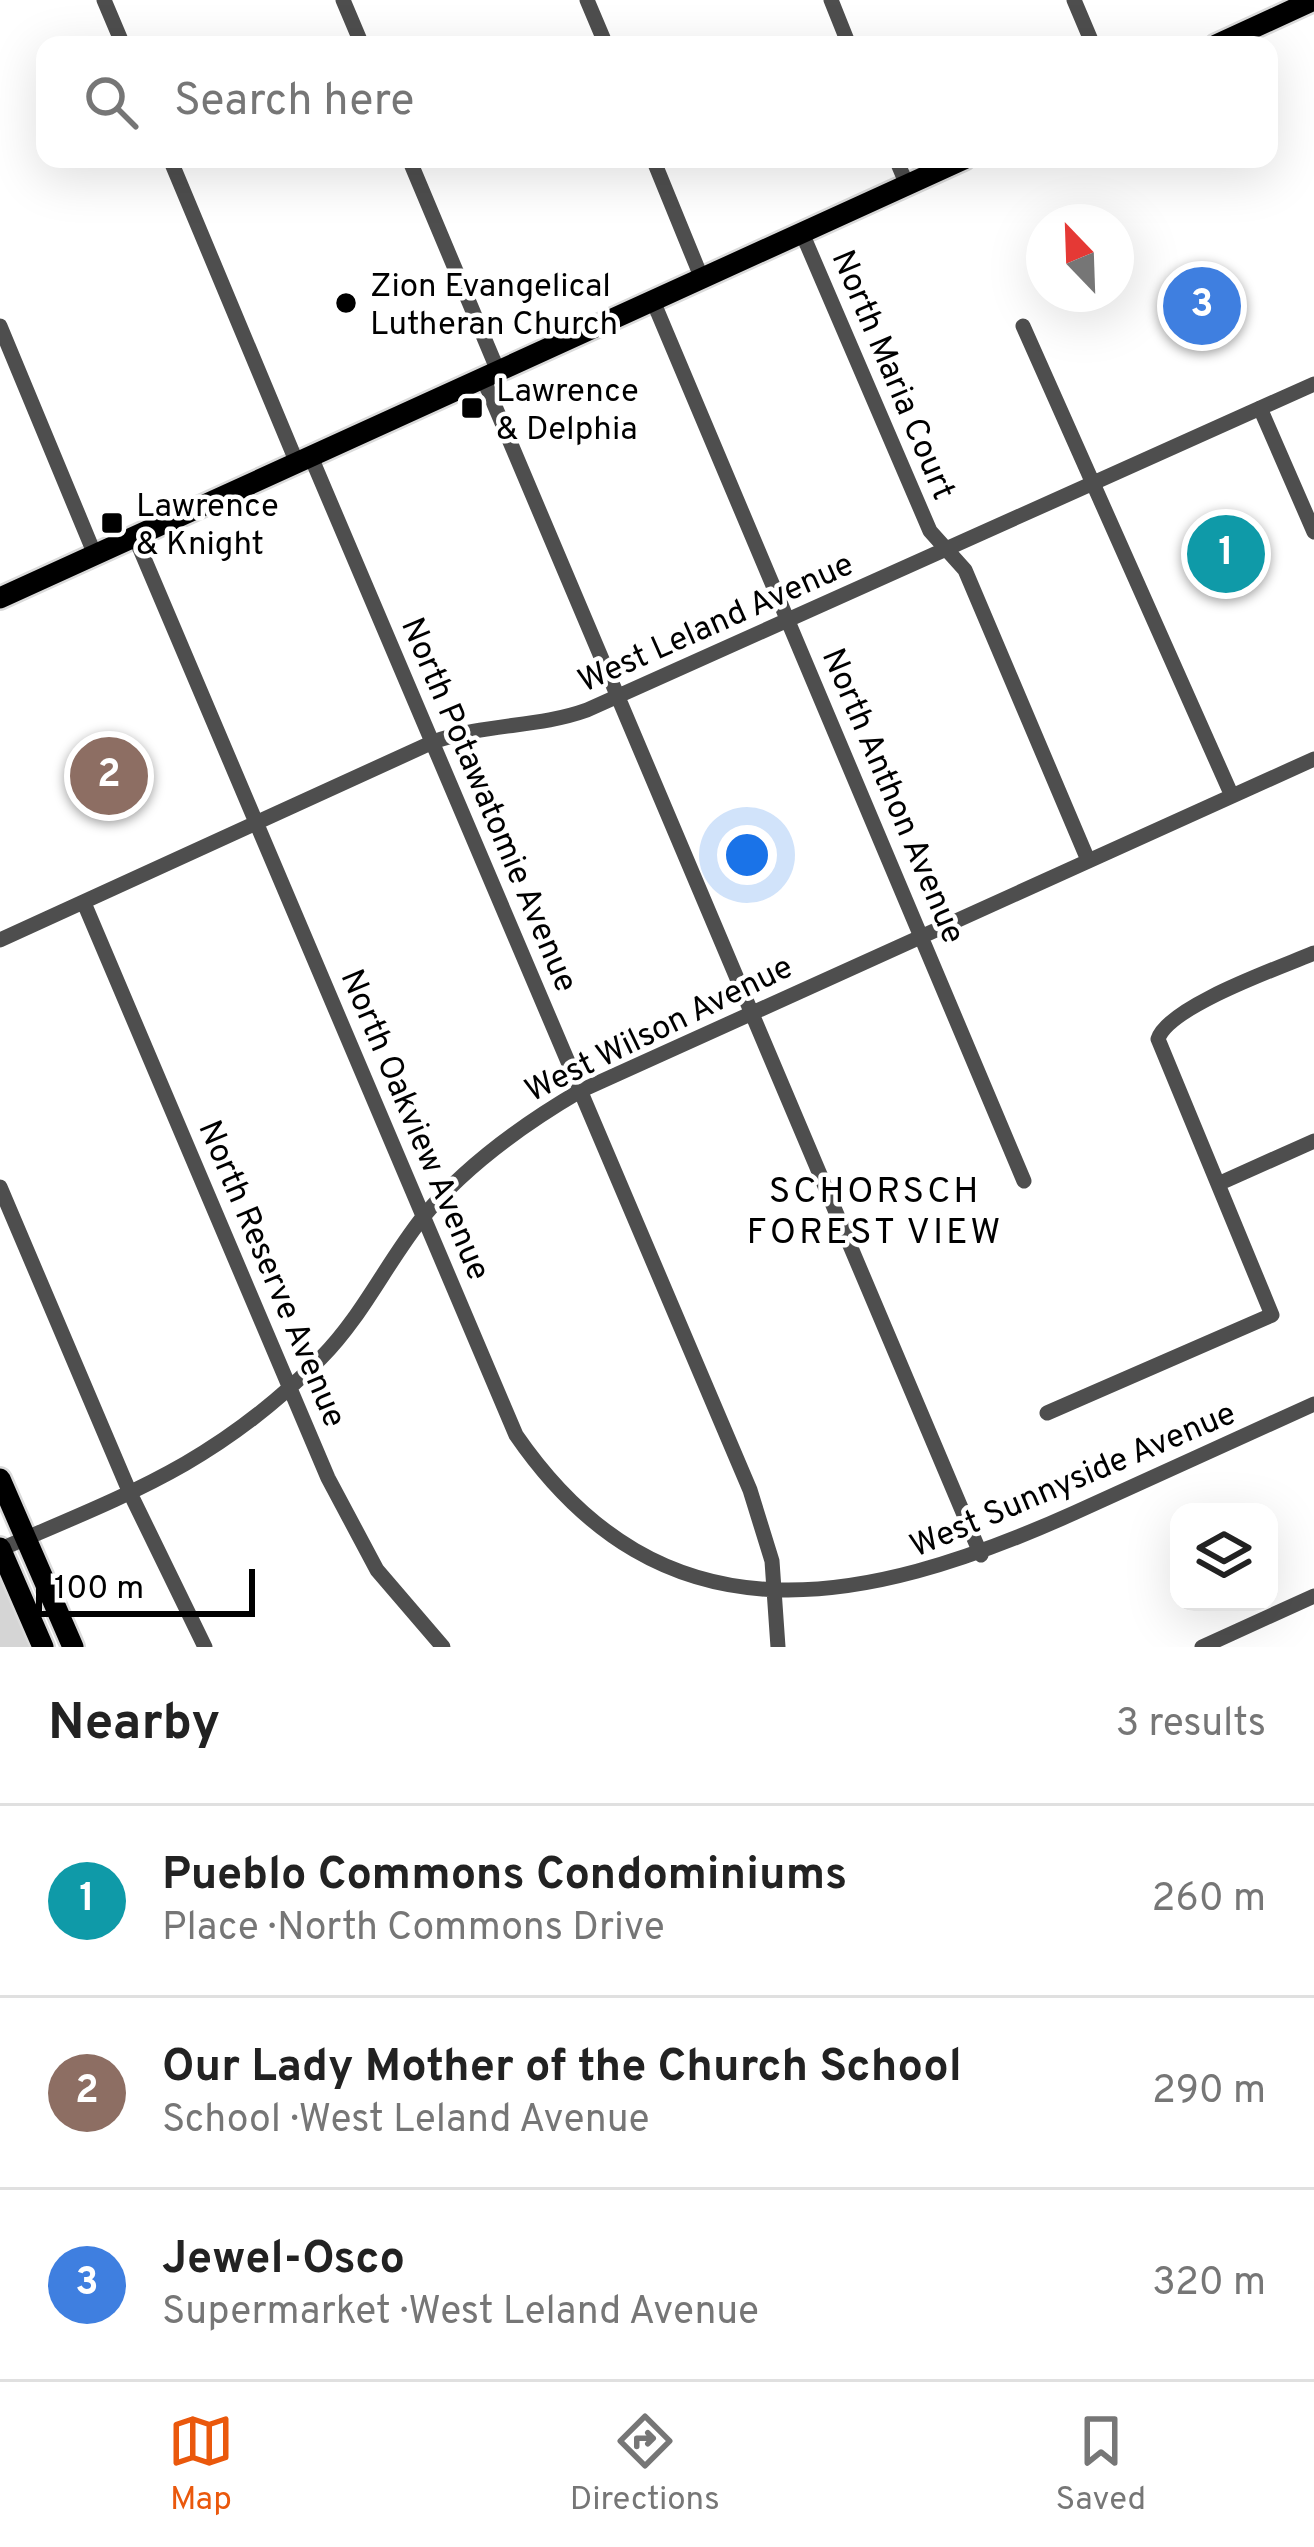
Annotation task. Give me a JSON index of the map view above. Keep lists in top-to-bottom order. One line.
{"streets":{"street":["North Maria Court","West Leland Avenue","North Anthon Avenue","North Potawatomie Avenue","West Wilson Avenue","North Oakview Avenue","North Reserve Avenue","West Sunnyside Avenue"]},"crossings":[["North Maria Court","West Leland Avenue"],["North Maria Court","West Wilson Avenue"],["West Leland Avenue","North Anthon Avenue"],["West Leland Avenue","North Potawatomie Avenue"],["West Leland Avenue","North Oakview Avenue"],["West Leland Avenue","North Reserve Avenue"],["North Anthon Avenue","West Wilson Avenue"],["North Potawatomie Avenue","West Wilson Avenue"],["North Potawatomie Avenue","North Oakview Avenue"],["North Potawatomie Avenue","West Sunnyside Avenue"],["West Wilson Avenue","North Oakview Avenue"],["West Wilson Avenue","North Reserve Avenue"],["North Oakview Avenue","West Sunnyside Avenue"]],"districts":["SCHORSCH FOREST VIEW"],"places":{"other":["Zion Evangelical Lutheran Church"],"transit":["Lawrence & Delphia","Lawrence & Knight"]},"scale_bar":"100 m","north":"top left","page":{"search":"Search here","pins":["3","1","2"],"scale":"100 m","heading":["Nearby","3 results"],"list":[{"mark":"1","name":"Pueblo Commons Condominiums","note":"Place · North Commons Drive","value":"260 m"},{"mark":"2","name":"Our Lady Mother of the Church School","note":"School · West Leland Avenue","value":"290 m"},{"mark":"3","name":"Jewel-Osco","note":"Supermarket · West Leland Avenue","value":"320 m"}],"nav":["Map","Directions","Saved"]}}
